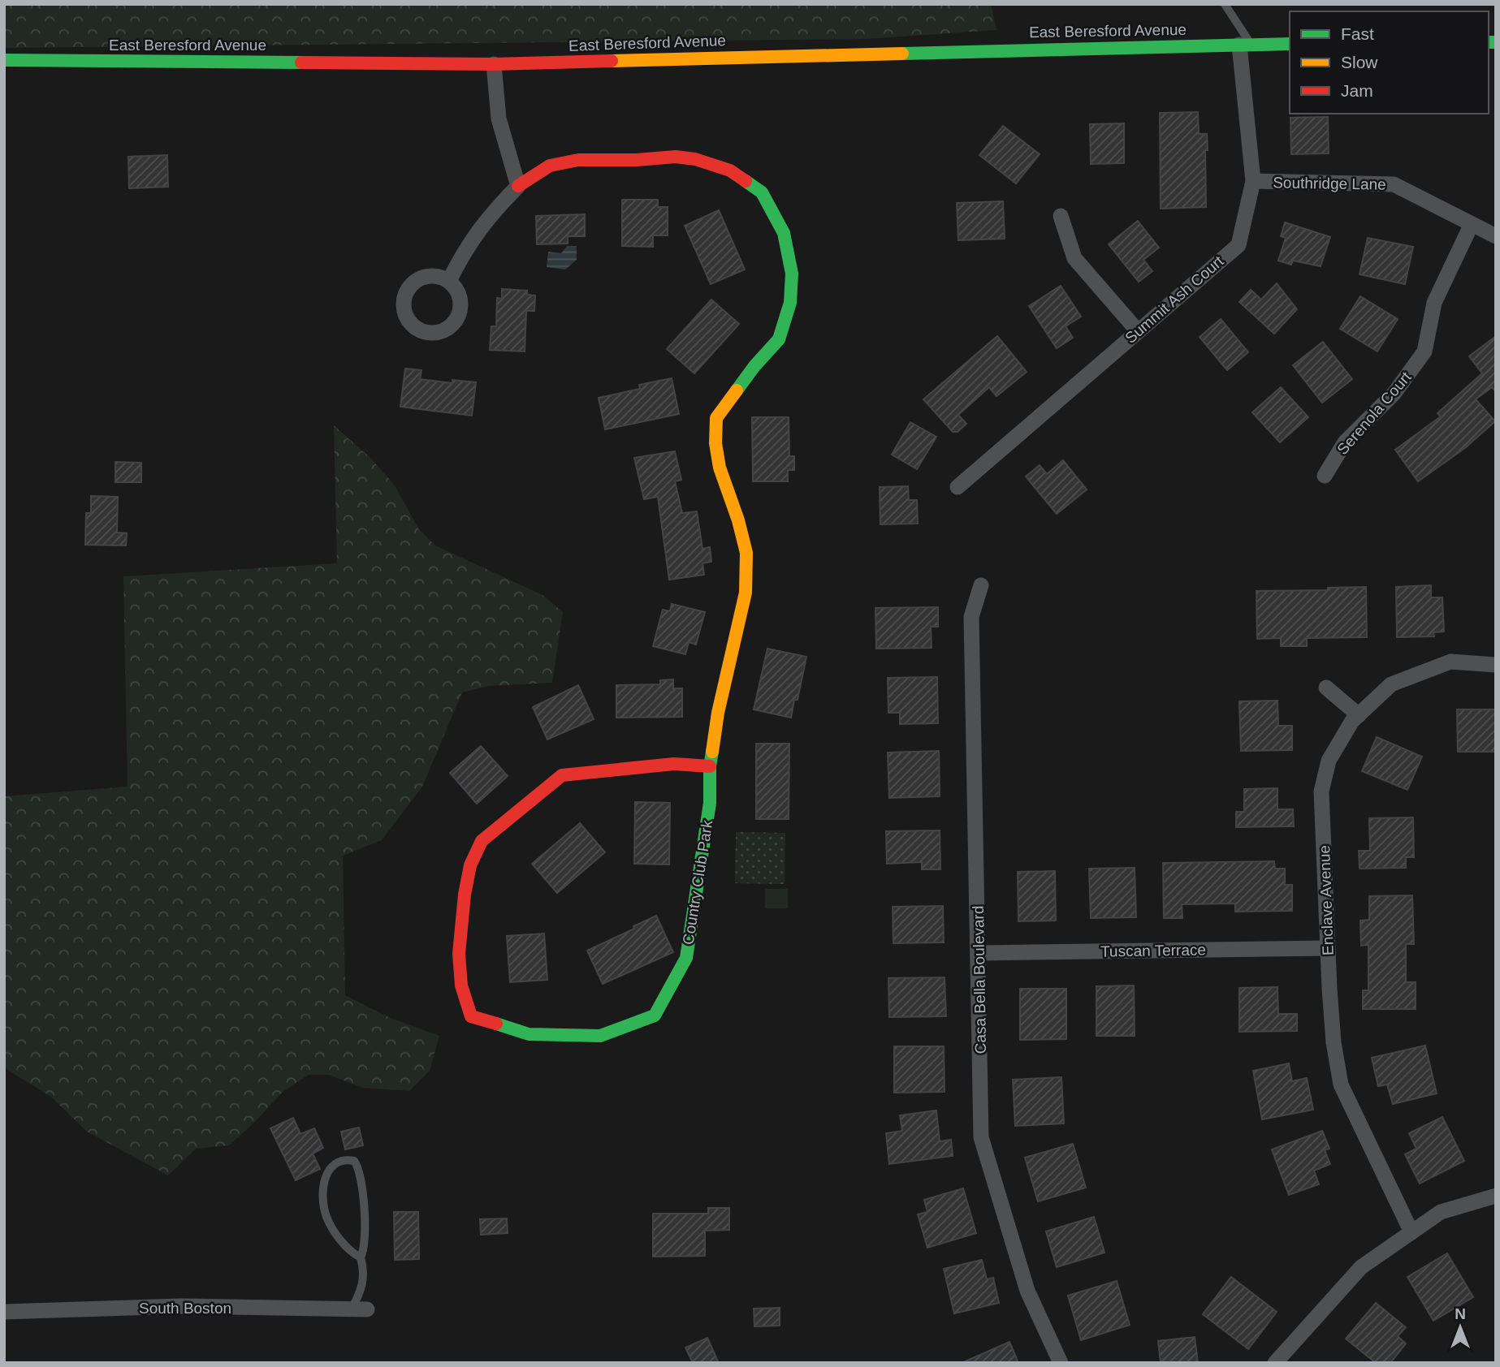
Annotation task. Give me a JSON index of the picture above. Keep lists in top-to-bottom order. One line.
{"streets":{"street":["East Beresford Avenue","Southridge Lane","Summit Ash Court","Serenola Court","Country Club Park","Enclave Avenue","Tuscan Terrace","Casa Bella Boulevard","South Boston"]},"crossings":[["East Beresford Avenue","Summit Ash Court"],["Southridge Lane","Summit Ash Court"],["Southridge Lane","Serenola Court"],["Enclave Avenue","Tuscan Terrace"],["Tuscan Terrace","Casa Bella Boulevard"]],"legend":["Fast","Slow","Jam"],"north":"top"}
